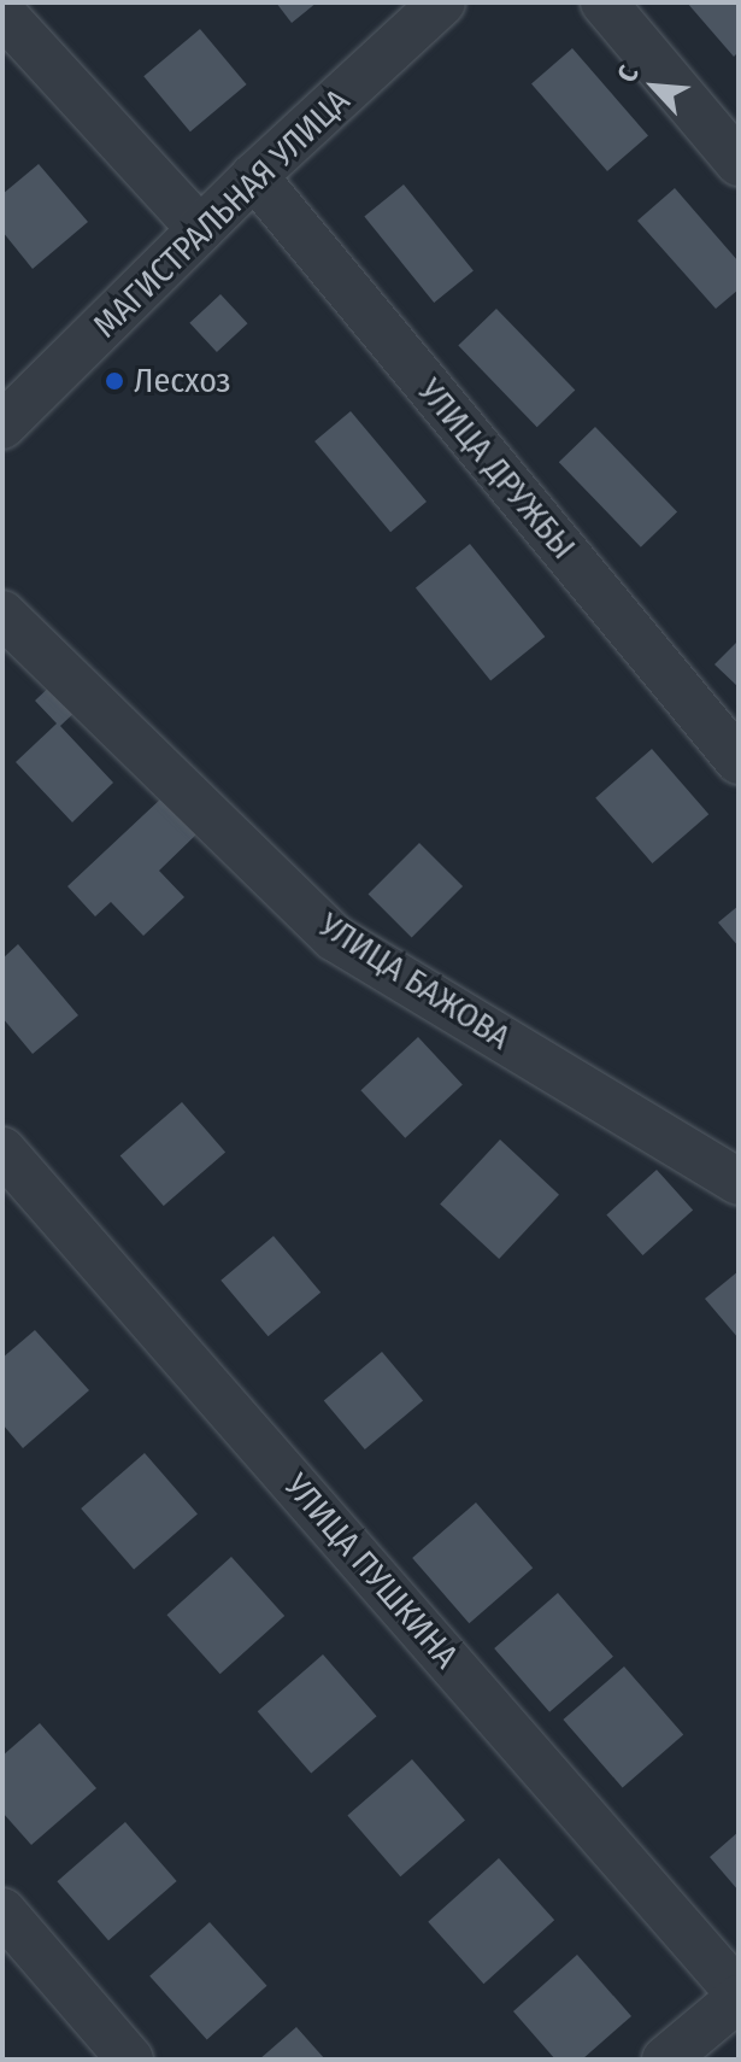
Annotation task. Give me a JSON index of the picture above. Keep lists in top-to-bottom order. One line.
{"streets":{"street":["МАГИСТРАЛЬНАЯ УЛИЦА","УЛИЦА ДРУЖБЫ","УЛИЦА БАЖОВА","УЛИЦА ПУШКИНА"]},"crossings":[["МАГИСТРАЛЬНАЯ УЛИЦА","УЛИЦА ДРУЖБЫ"]],"places":["Лесхоз"],"north":"top left"}
